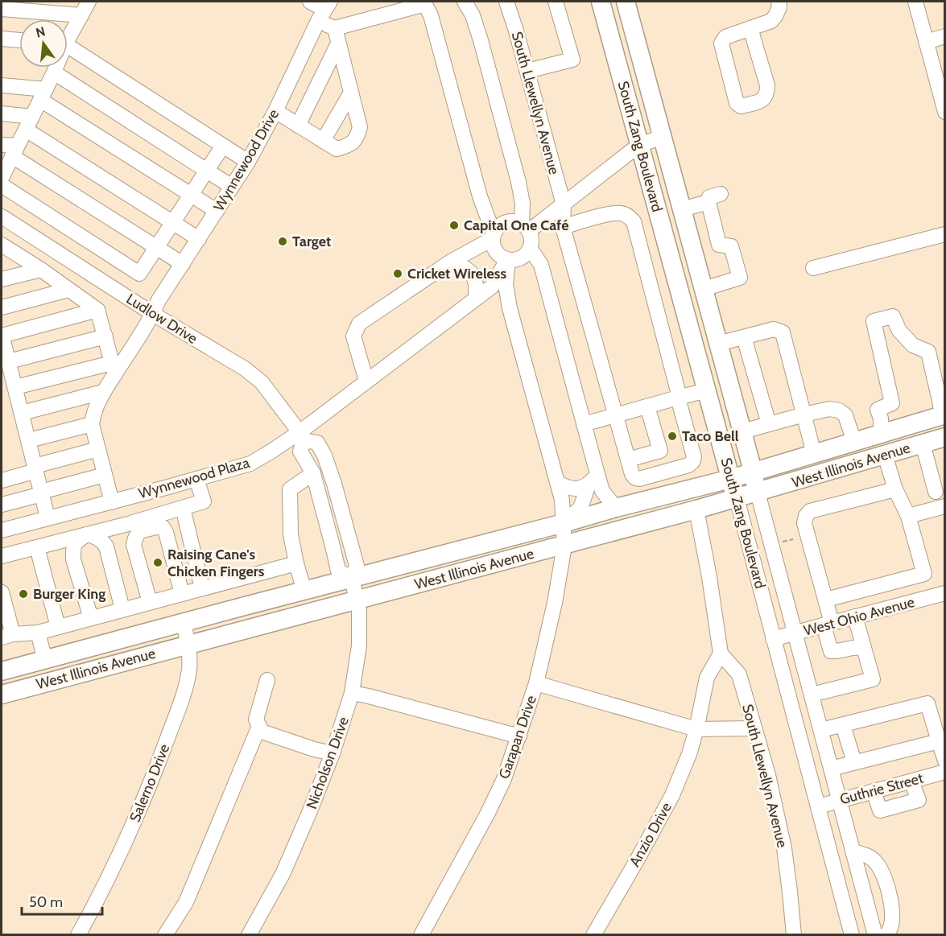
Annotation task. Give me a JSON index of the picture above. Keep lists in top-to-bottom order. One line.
{"streets":{"main road":["South Zang Boulevard","West Illinois Avenue"],"street":["South Llewellyn Avenue","Wynnewood Drive","Ludlow Drive","Wynnewood Plaza","West Ohio Avenue","Garapan Drive","Nicholson Drive","Salerno Drive","Guthrie Street","Anzio Drive"]},"crossings":[["South Llewellyn Avenue","Anzio Drive"],["South Zang Boulevard","West Illinois Avenue"],["South Zang Boulevard","West Ohio Avenue"],["South Zang Boulevard","Guthrie Street"],["Wynnewood Drive","Ludlow Drive"],["Ludlow Drive","West Illinois Avenue"],["Ludlow Drive","Wynnewood Plaza"],["Ludlow Drive","Nicholson Drive"],["West Illinois Avenue","Garapan Drive"],["West Illinois Avenue","Nicholson Drive"],["West Illinois Avenue","Salerno Drive"],["Wynnewood Plaza","Garapan Drive"]],"places":["Capital One Café","Target","Cricket Wireless","Taco Bell","Raising Cane's Chicken Fingers","Burger King"],"scale_bar":"50 m","north":"top"}
